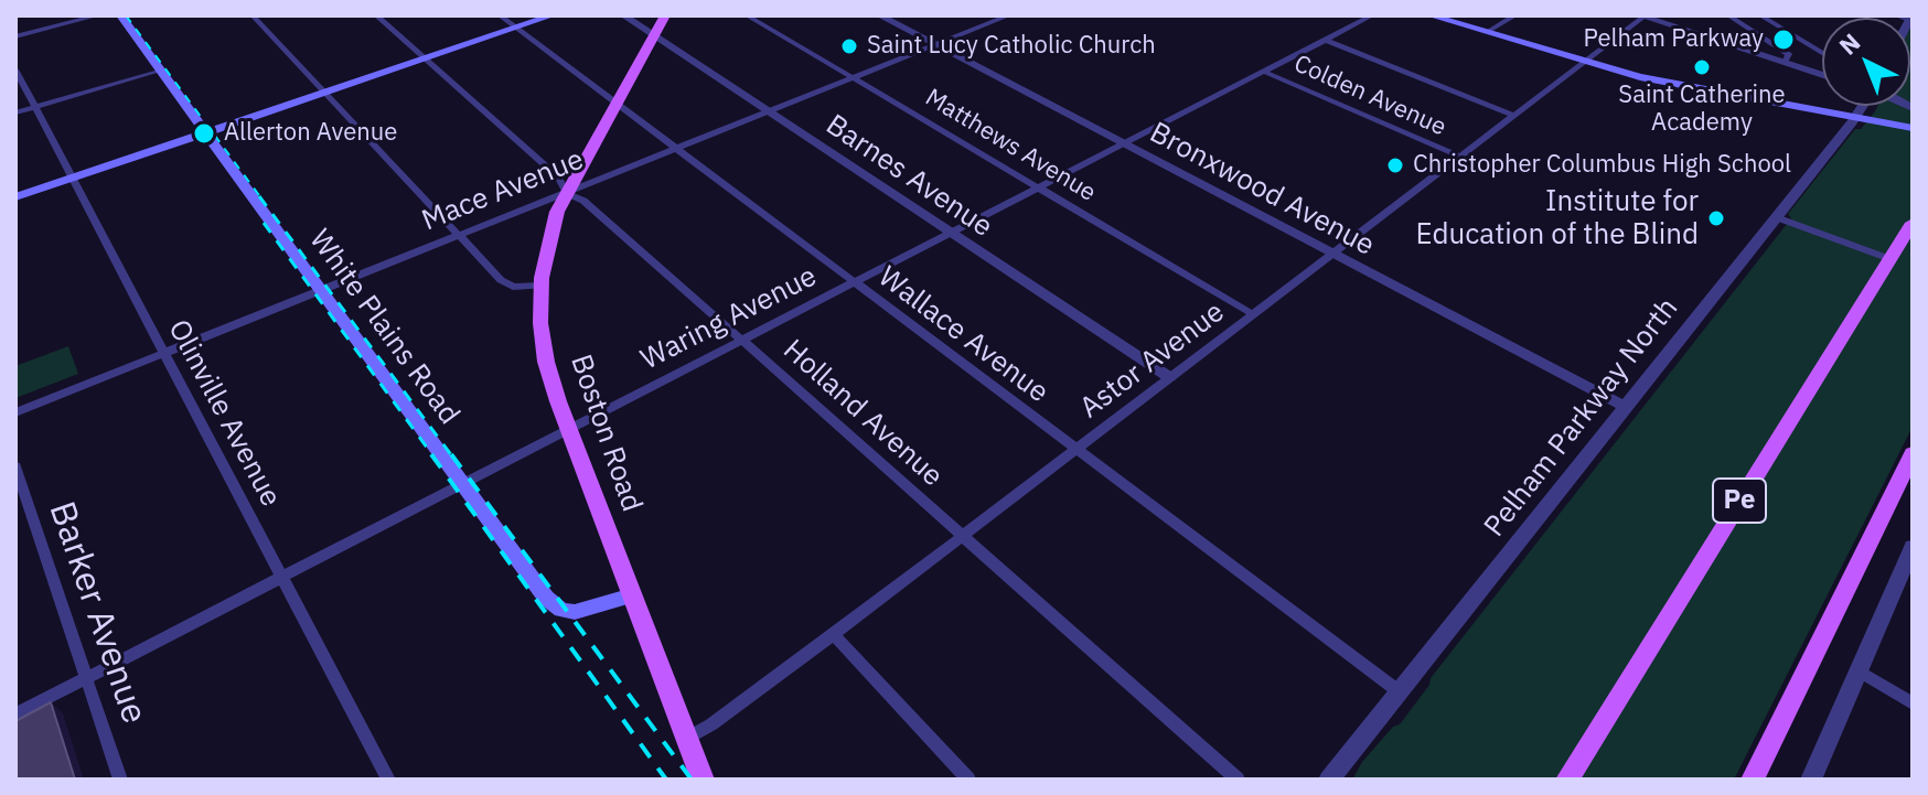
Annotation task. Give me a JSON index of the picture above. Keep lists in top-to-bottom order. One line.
{"streets":{"main road":["White Plains Road","Boston Road","Pe"],"street":["Colden Avenue","Matthews Avenue","Barnes Avenue","Bronxwood Avenue","Mace Avenue","Waring Avenue","Wallace Avenue","Astor Avenue","Olinville Avenue","Holland Avenue","Pelham Parkway North","Barker Avenue"]},"crossings":[["Colden Avenue","Waring Avenue"],["Colden Avenue","Astor Avenue"],["Matthews Avenue","Mace Avenue"],["Matthews Avenue","Waring Avenue"],["Matthews Avenue","Astor Avenue"],["Barnes Avenue","Mace Avenue"],["Barnes Avenue","Waring Avenue"],["Barnes Avenue","Astor Avenue"],["Barnes Avenue","Boston Road"],["Bronxwood Avenue","Mace Avenue"],["Bronxwood Avenue","Waring Avenue"],["Bronxwood Avenue","Astor Avenue"],["Bronxwood Avenue","Pelham Parkway North"],["Mace Avenue","White Plains Road"],["Mace Avenue","Wallace Avenue"],["Mace Avenue","Olinville Avenue"],["Mace Avenue","Holland Avenue"],["Mace Avenue","Boston Road"],["Waring Avenue","White Plains Road"],["Waring Avenue","Wallace Avenue"],["Waring Avenue","Olinville Avenue"],["Waring Avenue","Holland Avenue"],["Waring Avenue","Boston Road"],["Waring Avenue","Barker Avenue"],["White Plains Road","Boston Road"],["Wallace Avenue","Astor Avenue"],["Wallace Avenue","Pelham Parkway North"],["Wallace Avenue","Boston Road"],["Astor Avenue","Holland Avenue"],["Astor Avenue","Boston Road"],["Holland Avenue","Boston Road"]],"places":["Pelham Parkway","Saint Lucy Catholic Church","Saint Catherine Academy","Allerton Avenue","Christopher Columbus High School","Institute for Education of the Blind"],"north":"top left"}
